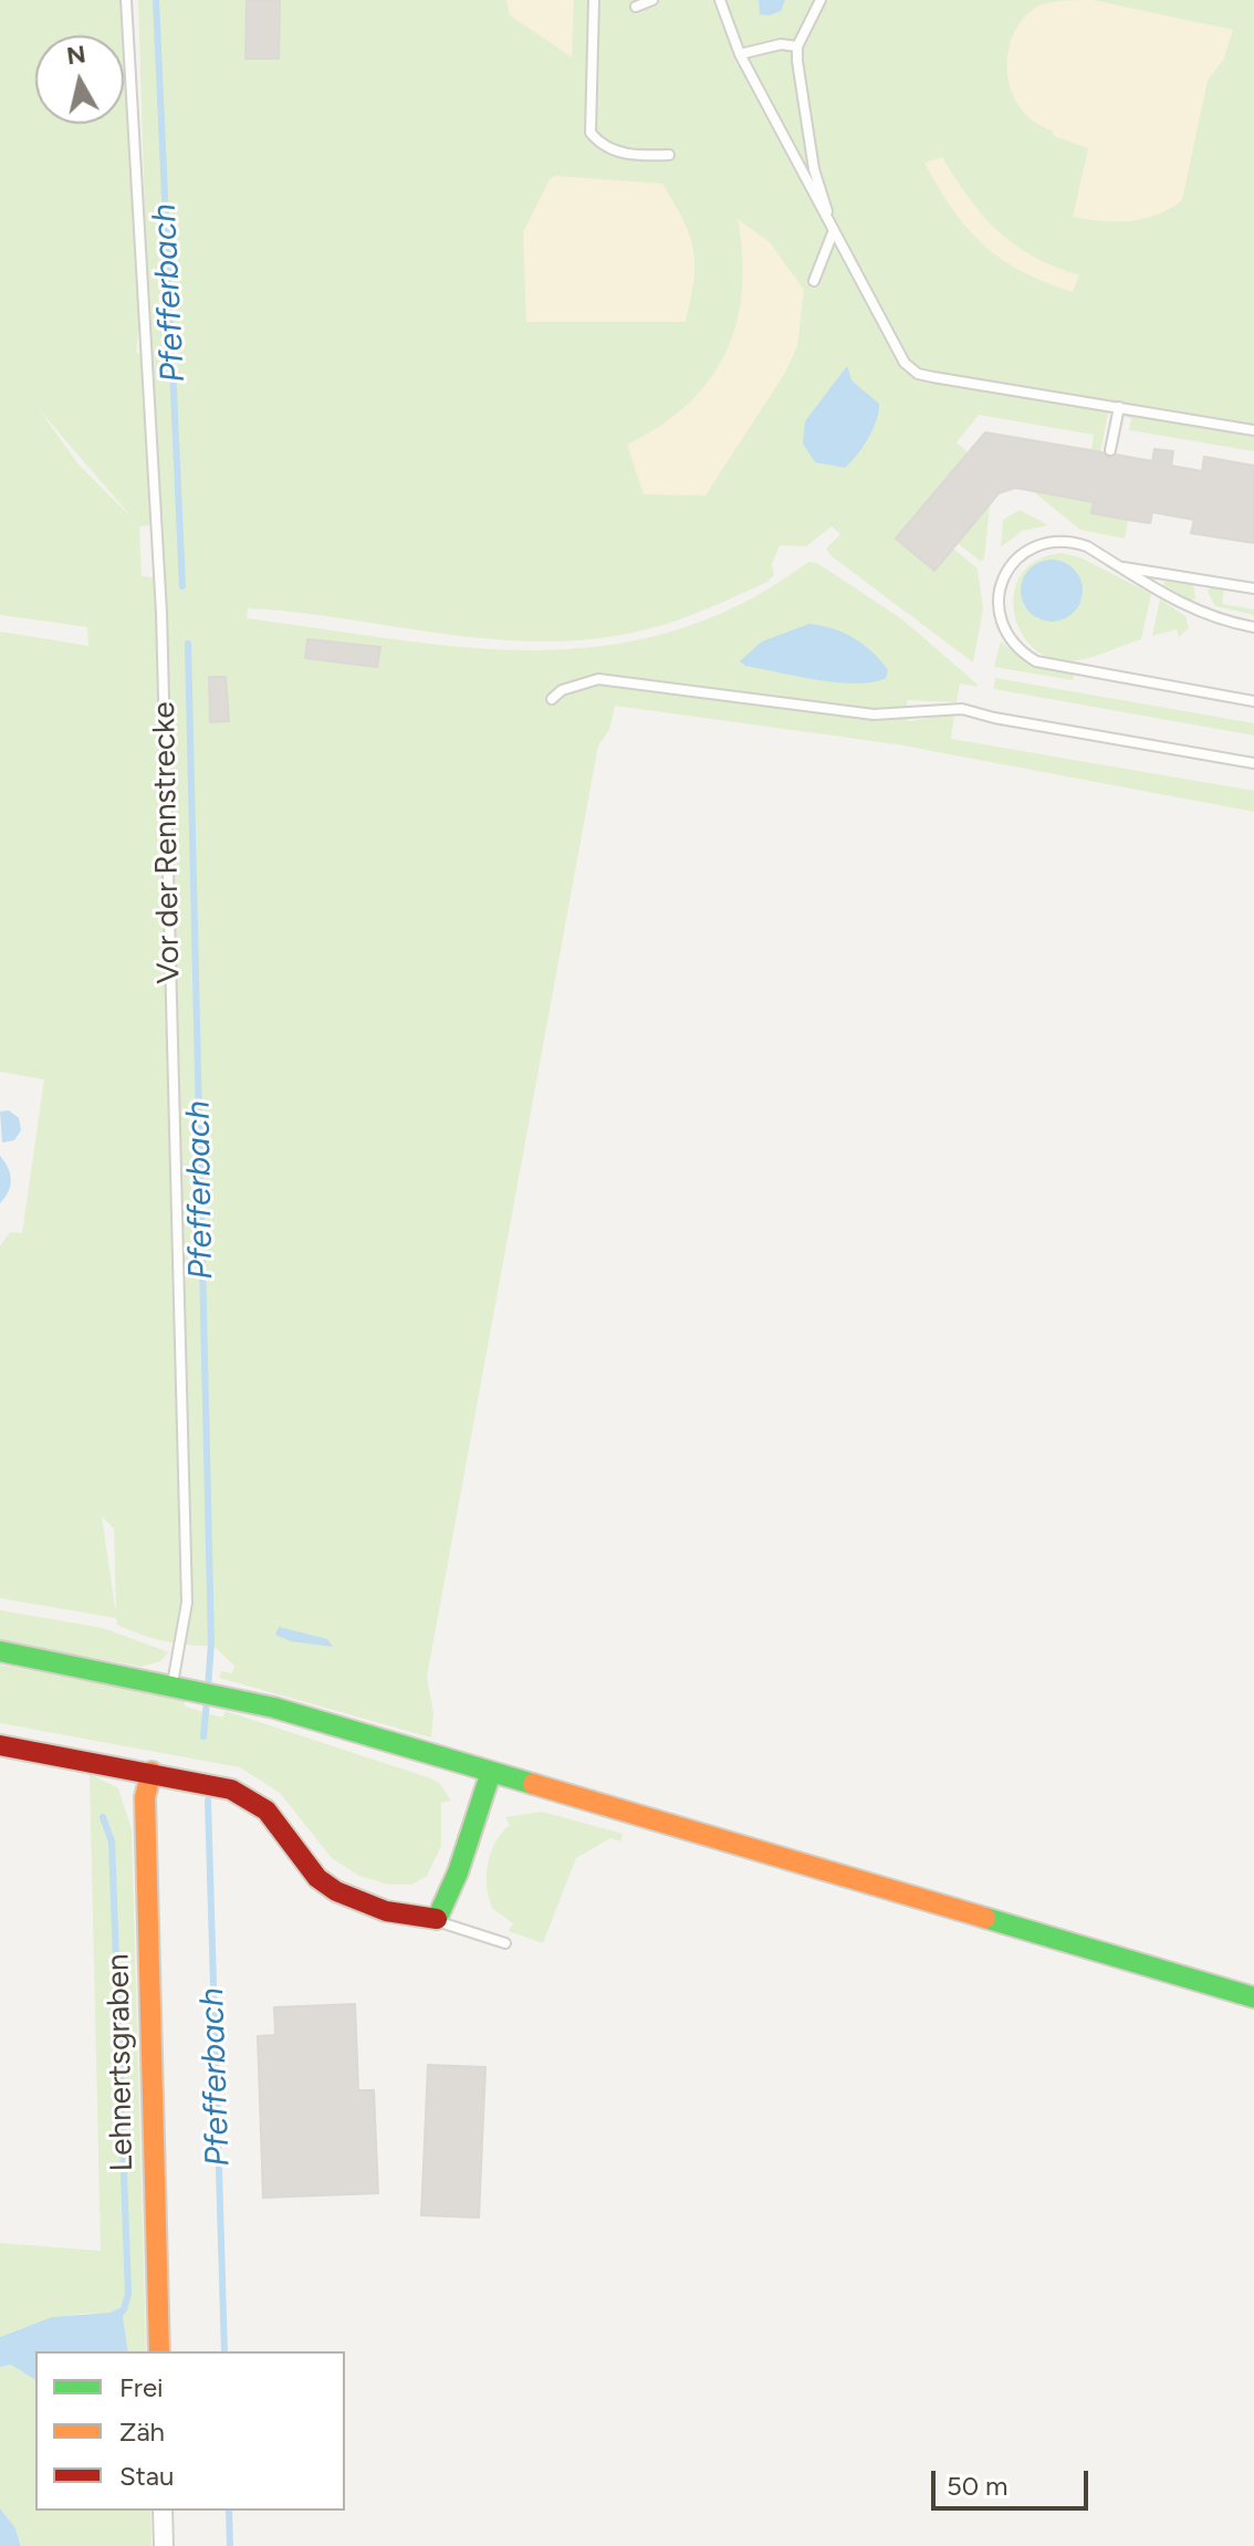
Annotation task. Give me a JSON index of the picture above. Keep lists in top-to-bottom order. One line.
{"streets":{"main road":["Lehnertsgraben"],"lane":["Vor der Rennstrecke"]},"water":["Pfefferbach"],"legend":["Frei","Zäh","Stau"],"scale_bar":"50 m","north":"top"}
